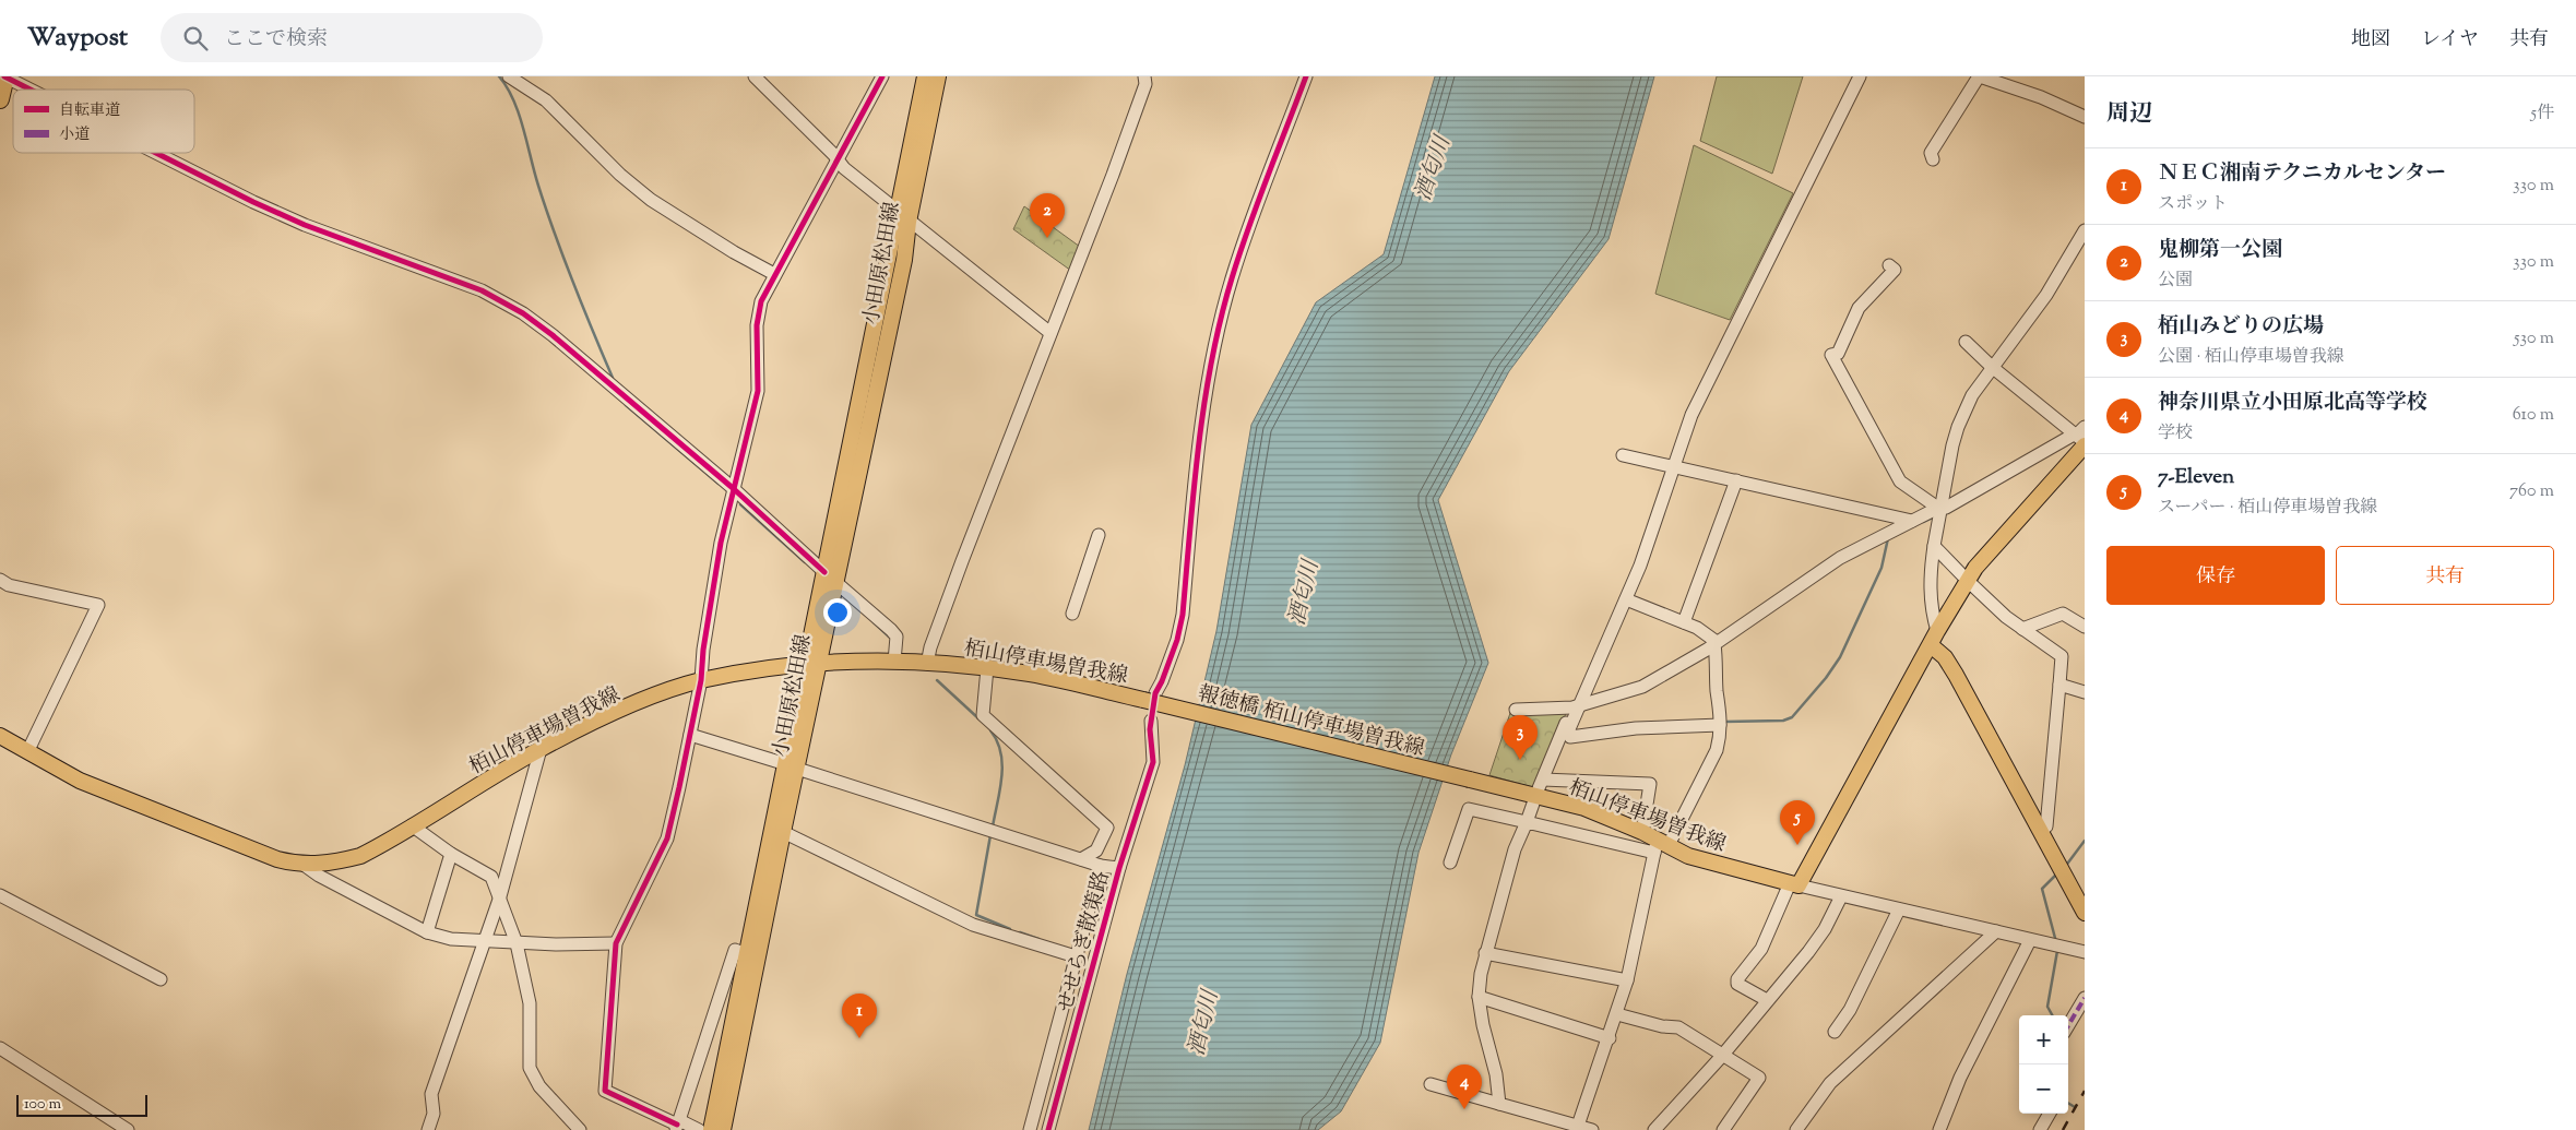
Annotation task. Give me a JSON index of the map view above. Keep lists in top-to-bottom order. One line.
{"streets":{"main road":["小田原松田線","栢山停車場曽我線","報徳橋 栢山停車場曽我線"],"street":["せせらぎ散策路"]},"crossings":[["小田原松田線","栢山停車場曽我線"],["栢山停車場曽我線","報徳橋 栢山停車場曽我線"]],"water":["酒匂川"],"legend":["自転車道","小道"],"scale_bar":"100 m","page":{"header":"Waypost","search":"ここで検索","nav":["地図","レイヤ","共有"],"heading":["周辺","5件"],"list":[{"mark":"1","name":"ＮＥＣ湘南テクニカルセンター","note":"スポット","value":"330 m"},{"mark":"2","name":"鬼柳第一公園","note":"公園","value":"330 m"},{"mark":"3","name":"栢山みどりの広場","note":"公園 · 栢山停車場曽我線","value":"530 m"},{"mark":"4","name":"神奈川県立小田原北高等学校","note":"学校","value":"610 m"},{"mark":"5","name":"7-Eleven","note":"スーパー · 栢山停車場曽我線","value":"760 m"}],"pins":["2","3","5","1","4"],"buttons":["保存","共有"],"map_buttons":["+","−"],"scale":"100 m"}}
